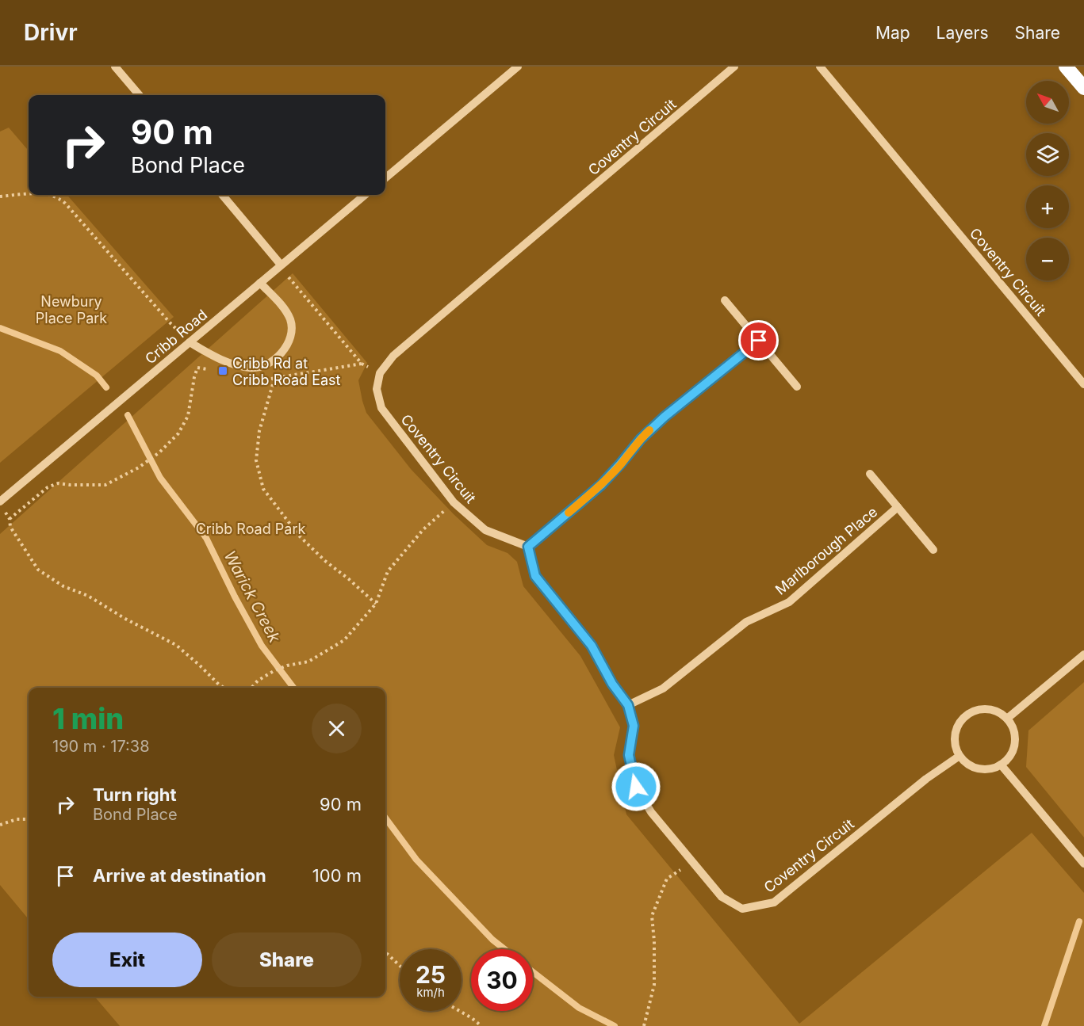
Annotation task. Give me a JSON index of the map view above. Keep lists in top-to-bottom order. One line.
{"streets":{"street":["Coventry Circuit","Cribb Road","Marlborough Place"]},"crossings":[["Coventry Circuit","Marlborough Place"]],"water":["Warick Creek"],"parks":["Newbury Place Park","Cribb Road Park"],"places":{"transit":["Cribb Rd at Cribb Road East"]},"north":"top left","page":{"header":"Drivr","nav":["Map","Layers","Share"],"map_buttons":["+","−"],"turn":["90 m","Bond Place"],"heading":["1 min","190 m · 17:38"],"list":[{"name":"Turn right","note":"Bond Place","value":"90 m"},{"name":"Arrive at destination","value":"100 m"}],"buttons":["Exit","Share"],"speed":"25 km/h","limit":"30"}}
